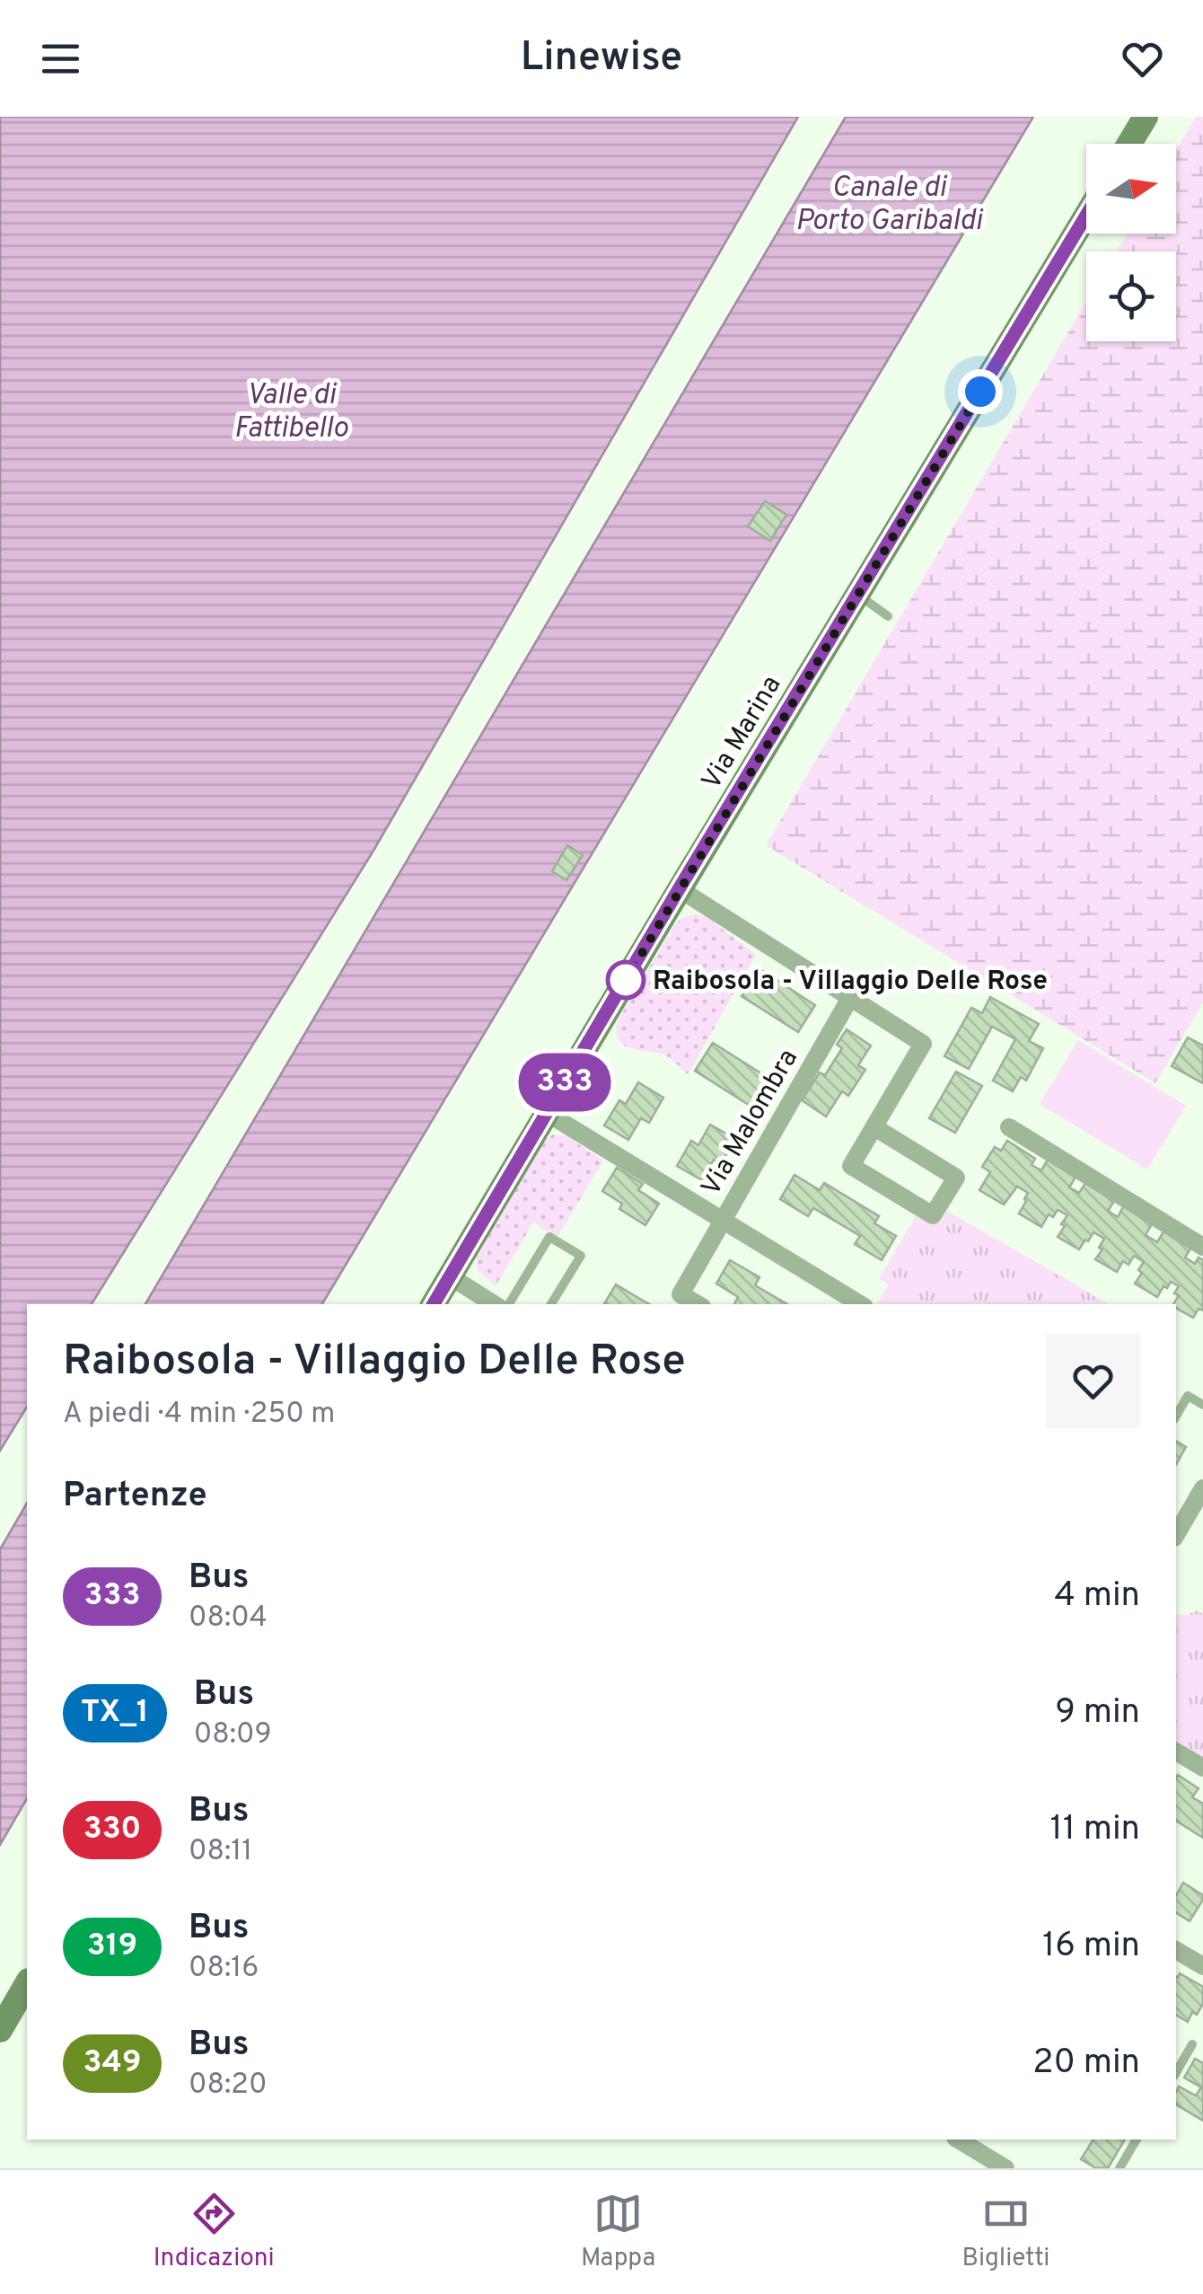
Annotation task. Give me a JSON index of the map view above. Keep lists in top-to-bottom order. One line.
{"streets":{"street":["Via Marina","Via Malombra"]},"water":["Canale di Porto Garibaldi","Valle di Fattibello"],"places":["Raibosola - Villaggio Delle Rose"],"lines":["bus line 333"],"north":"right","page":{"header":"Linewise","on_map":"333","heading":[["Raibosola - Villaggio Delle Rose","A piedi · 4 min · 250 m"],"Partenze"],"list":[{"mark":"333","name":"Bus","note":"08:04","value":"4 min"},{"mark":"TX_1","name":"Bus","note":"08:09","value":"9 min"},{"mark":"330","name":"Bus","note":"08:11","value":"11 min"},{"mark":"319","name":"Bus","note":"08:16","value":"16 min"},{"mark":"349","name":"Bus","note":"08:20","value":"20 min"}],"tabs":["Indicazioni","Mappa","Biglietti"]}}
